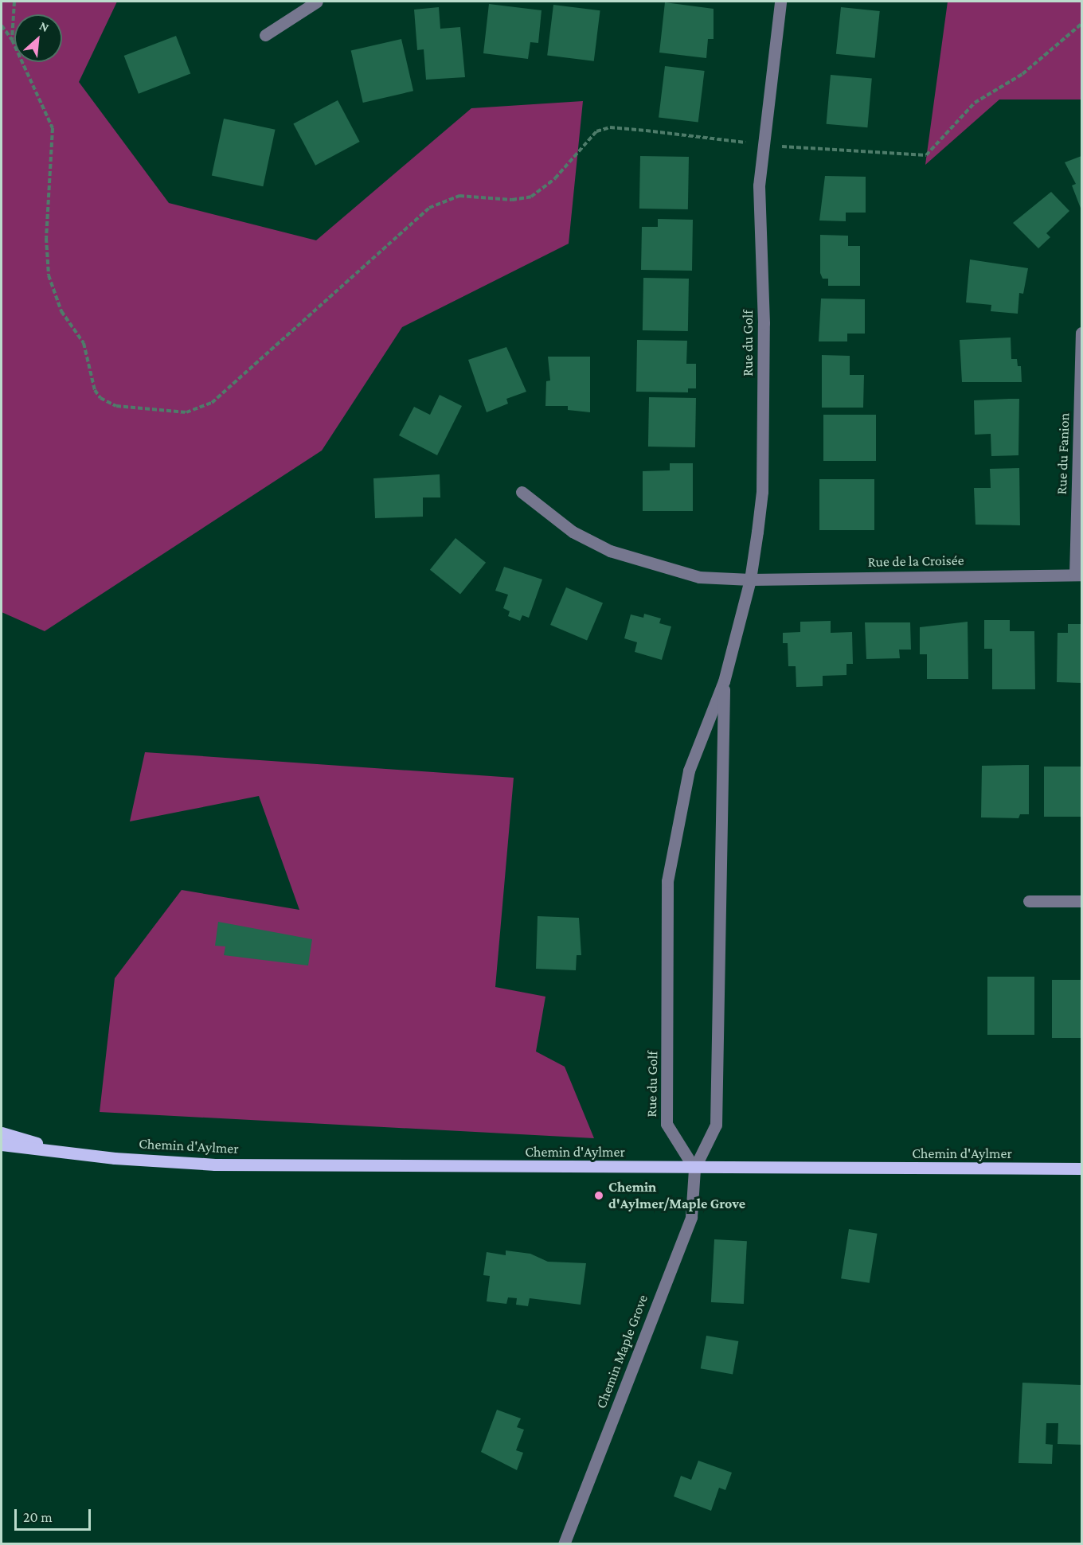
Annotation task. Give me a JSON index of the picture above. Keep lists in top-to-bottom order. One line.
{"streets":{"main road":["Chemin d'Aylmer"],"street":["Rue du Golf","Rue du Fanion","Rue de la Croisée","Chemin Maple Grove"]},"crossings":[["Rue du Golf","Rue de la Croisée"],["Rue du Golf","Chemin d'Aylmer"],["Rue du Golf","Chemin Maple Grove"],["Rue du Fanion","Rue de la Croisée"],["Chemin d'Aylmer","Chemin Maple Grove"]],"places":["Chemin d'Aylmer/Maple Grove"],"scale_bar":"20 m","north":"top right"}
